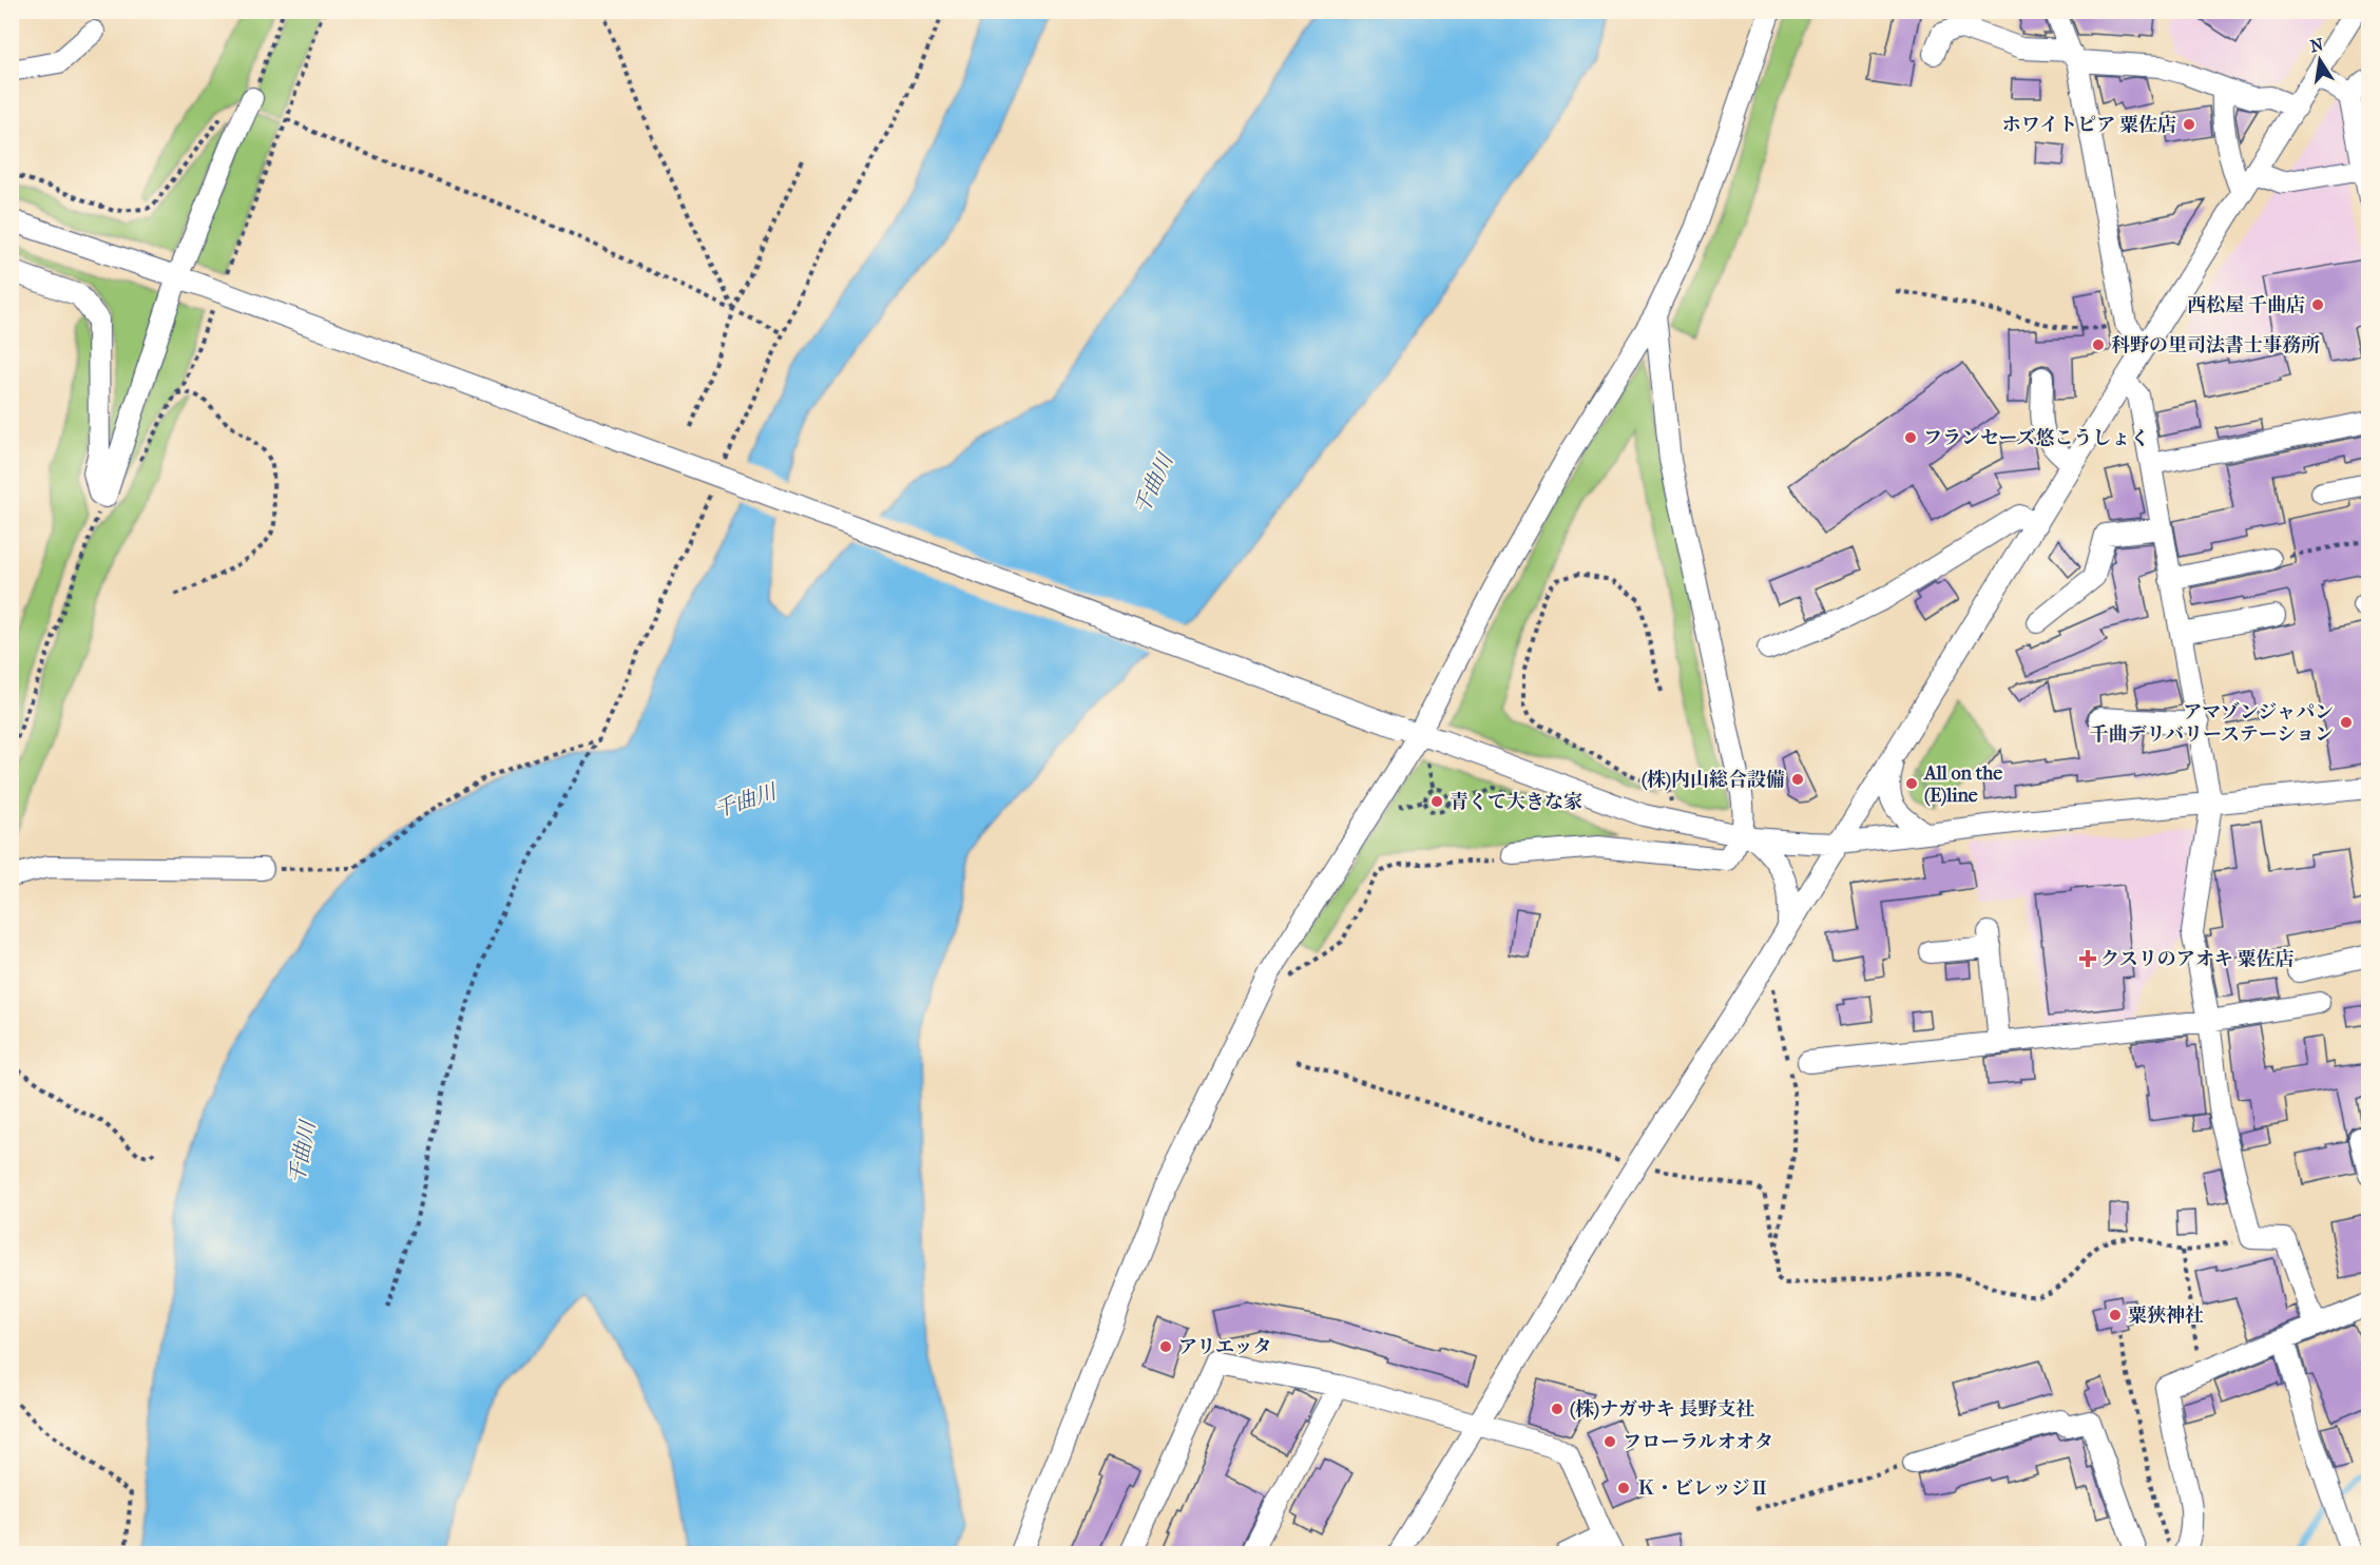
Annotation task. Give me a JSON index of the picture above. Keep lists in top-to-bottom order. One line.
{"water":["千曲川"],"places":{"other":["ホワイトピア 粟佐店","西松屋 千曲店","科野の里司法書士事務所","フランセーズ悠こうしょく","アマゾンジャパン 千曲デリバリーステーション","(株)内山総合設備","All on the (E)line","青くて大きな家","粟狹神社","アリエッタ","(株)ナガサキ 長野支社","フローラルオオタ","Ｋ・ビレッジⅡ"],"health":["クスリのアオキ 粟佐店"]},"north":"top"}
